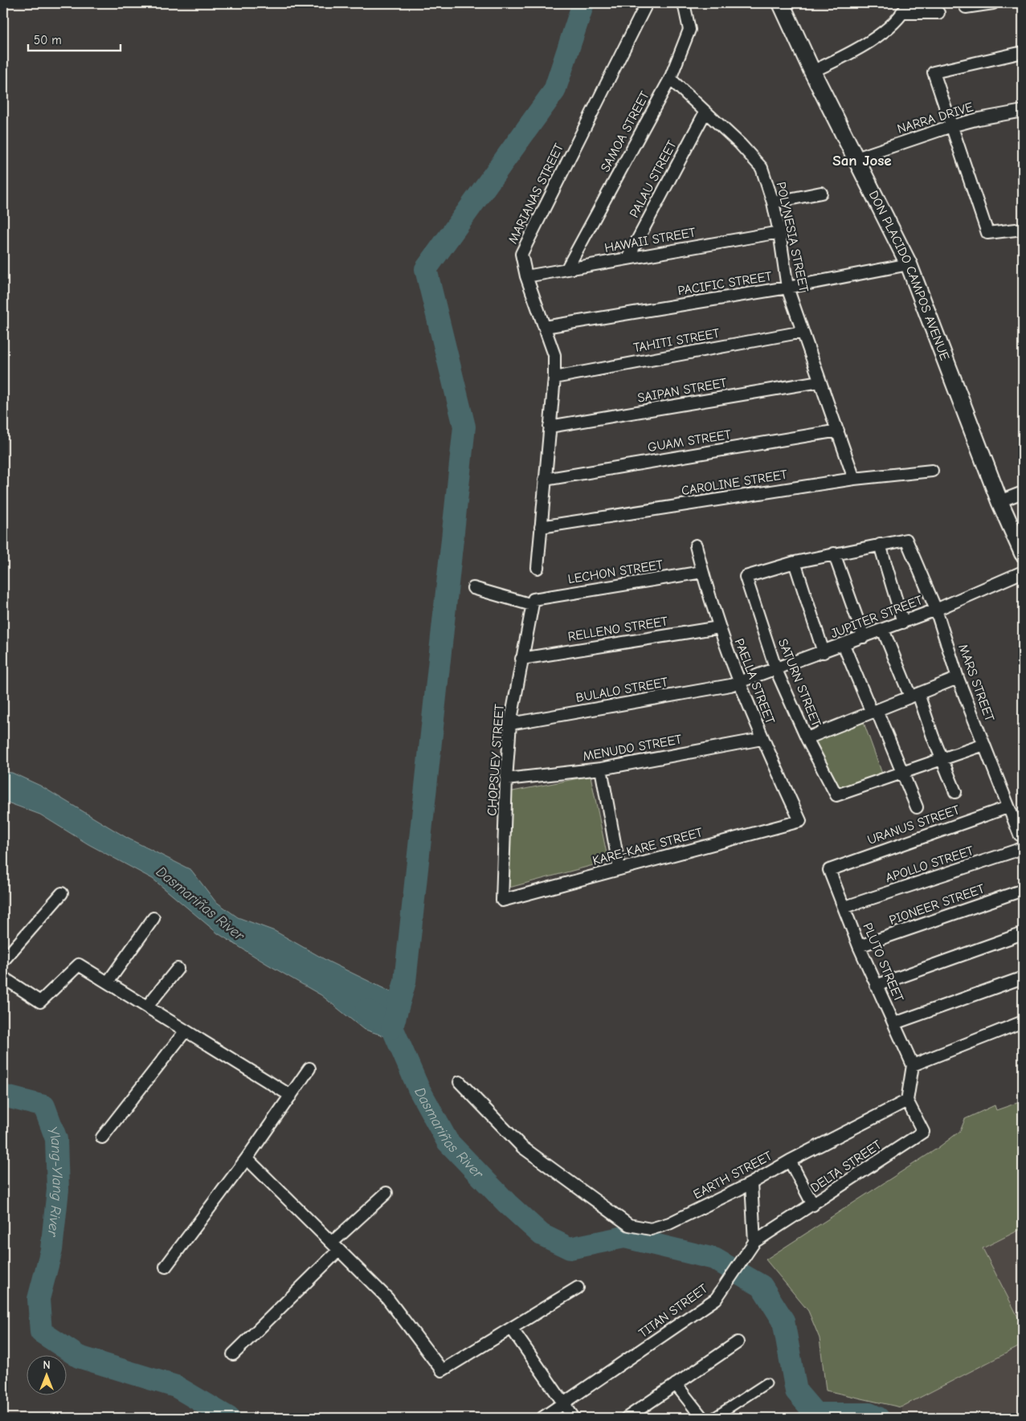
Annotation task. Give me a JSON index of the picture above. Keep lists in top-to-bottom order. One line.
{"streets":{"main road":["DON PLACIDO CAMPOS AVENUE"],"street":["NARRA DRIVE","SAMOA STREET","PALAU STREET","MARIANAS STREET","POLYNESIA STREET","HAWAII STREET","PACIFIC STREET","TAHITI STREET","SAIPAN STREET","GUAM STREET","CAROLINE STREET","LECHON STREET","JUPITER STREET","RELLENO STREET","PAELLA STREET","SATURN STREET","MARS STREET","BULALO STREET","MENUDO STREET","CHOPSUEY STREET","URANUS STREET","KARE-KARE STREET","APOLLO STREET","PIONEER STREET","PLUTO STREET","DELTA STREET","EARTH STREET","TITAN STREET"]},"crossings":[["NARRA DRIVE","DON PLACIDO CAMPOS AVENUE"],["SAMOA STREET","POLYNESIA STREET"],["SAMOA STREET","HAWAII STREET"],["PALAU STREET","POLYNESIA STREET"],["PALAU STREET","HAWAII STREET"],["MARIANAS STREET","HAWAII STREET"],["MARIANAS STREET","PACIFIC STREET"],["MARIANAS STREET","TAHITI STREET"],["MARIANAS STREET","SAIPAN STREET"],["MARIANAS STREET","GUAM STREET"],["MARIANAS STREET","CAROLINE STREET"],["POLYNESIA STREET","HAWAII STREET"],["POLYNESIA STREET","PACIFIC STREET"],["POLYNESIA STREET","TAHITI STREET"],["POLYNESIA STREET","SAIPAN STREET"],["POLYNESIA STREET","GUAM STREET"],["POLYNESIA STREET","CAROLINE STREET"],["DON PLACIDO CAMPOS AVENUE","PACIFIC STREET"],["LECHON STREET","PAELLA STREET"],["LECHON STREET","CHOPSUEY STREET"],["JUPITER STREET","PAELLA STREET"],["JUPITER STREET","SATURN STREET"],["JUPITER STREET","MARS STREET"],["JUPITER STREET","BULALO STREET"],["RELLENO STREET","PAELLA STREET"],["RELLENO STREET","CHOPSUEY STREET"],["PAELLA STREET","BULALO STREET"],["PAELLA STREET","MENUDO STREET"],["PAELLA STREET","KARE-KARE STREET"],["MARS STREET","URANUS STREET"],["BULALO STREET","CHOPSUEY STREET"],["MENUDO STREET","CHOPSUEY STREET"],["CHOPSUEY STREET","KARE-KARE STREET"],["URANUS STREET","PLUTO STREET"],["APOLLO STREET","PLUTO STREET"],["PIONEER STREET","PLUTO STREET"],["DELTA STREET","EARTH STREET"],["DELTA STREET","TITAN STREET"]],"districts":["San Jose"],"water":["Dasmariñas River","Ylang-Ylang River"],"scale_bar":"50 m","north":"top"}
